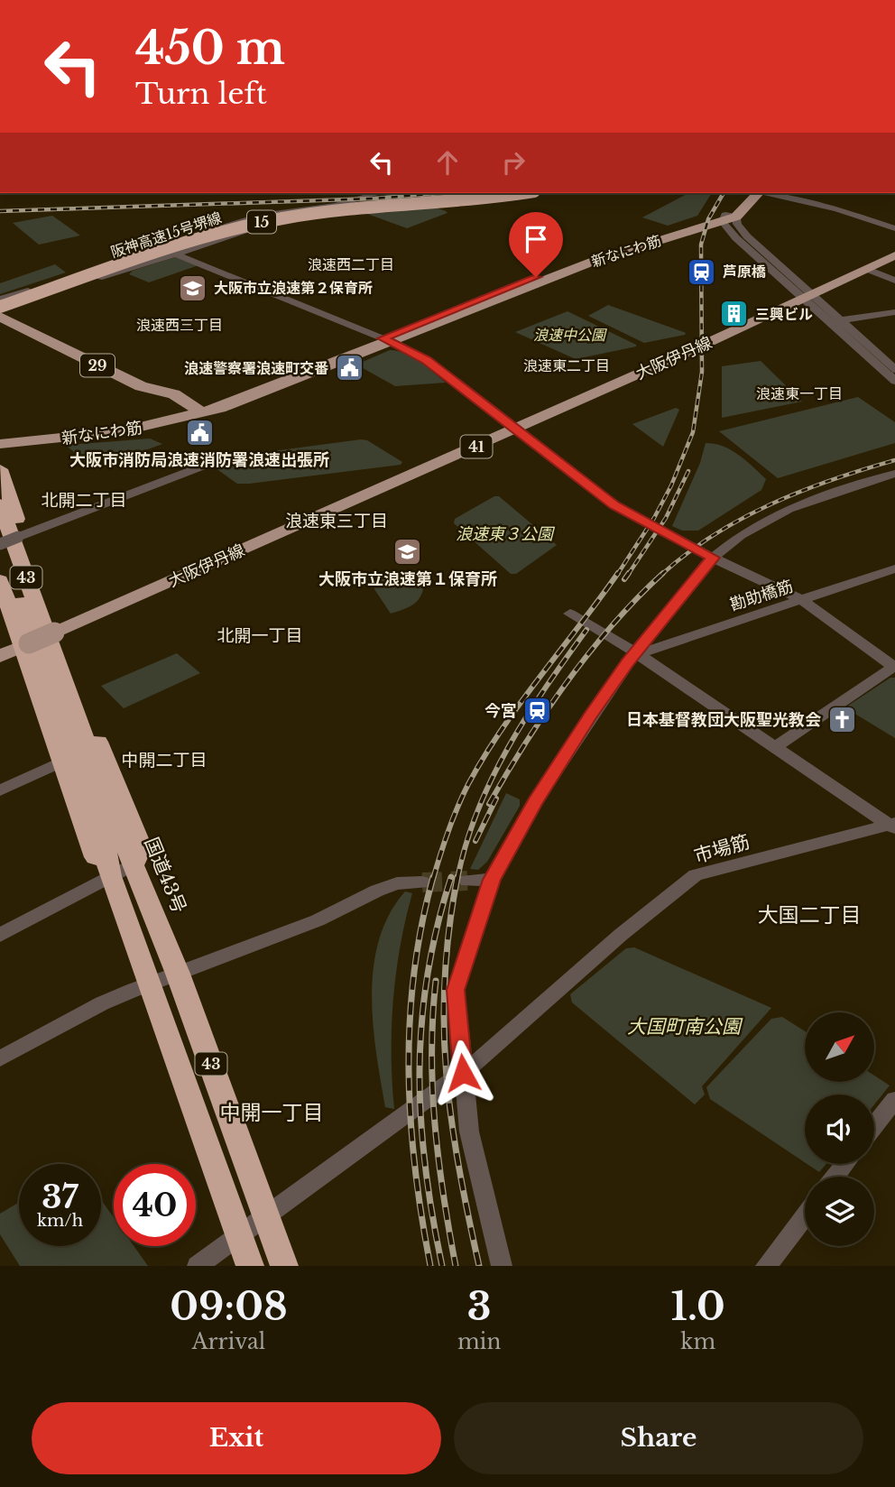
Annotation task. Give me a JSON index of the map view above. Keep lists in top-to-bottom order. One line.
{"streets":{"highway":["15","阪神高速15号堺線","43","国道43号"],"main road":["新なにわ筋","大阪伊丹線","29","41"],"street":["勘助橋筋","市場筋"]},"crossings":[["新なにわ筋","29"],["43","市場筋"],["市場筋","国道43号"]],"districts":["浪速西二丁目","浪速西三丁目","浪速東二丁目","浪速東一丁目","北開二丁目","浪速東三丁目","北開一丁目","中開二丁目","大国二丁目","中開一丁目"],"parks":["浪速中公園","浪速東３公園","大国町南公園"],"places":{"station":["芦原橋","今宮"],"school or university":["大阪市立浪速第２保育所","大阪市立浪速第１保育所"],"building":["三興ビル"],"public building":["浪速警察署浪速町交番","大阪市消防局浪速消防署浪速出張所"],"church":["日本基督教団大阪聖光教会"]},"north":"top right","page":{"turn":["450 m","Turn left"],"speed":"37 km/h","limit":"40","eta":["09:08","Arrival","3","min","1.0","km"],"buttons":["Exit","Share"]}}
